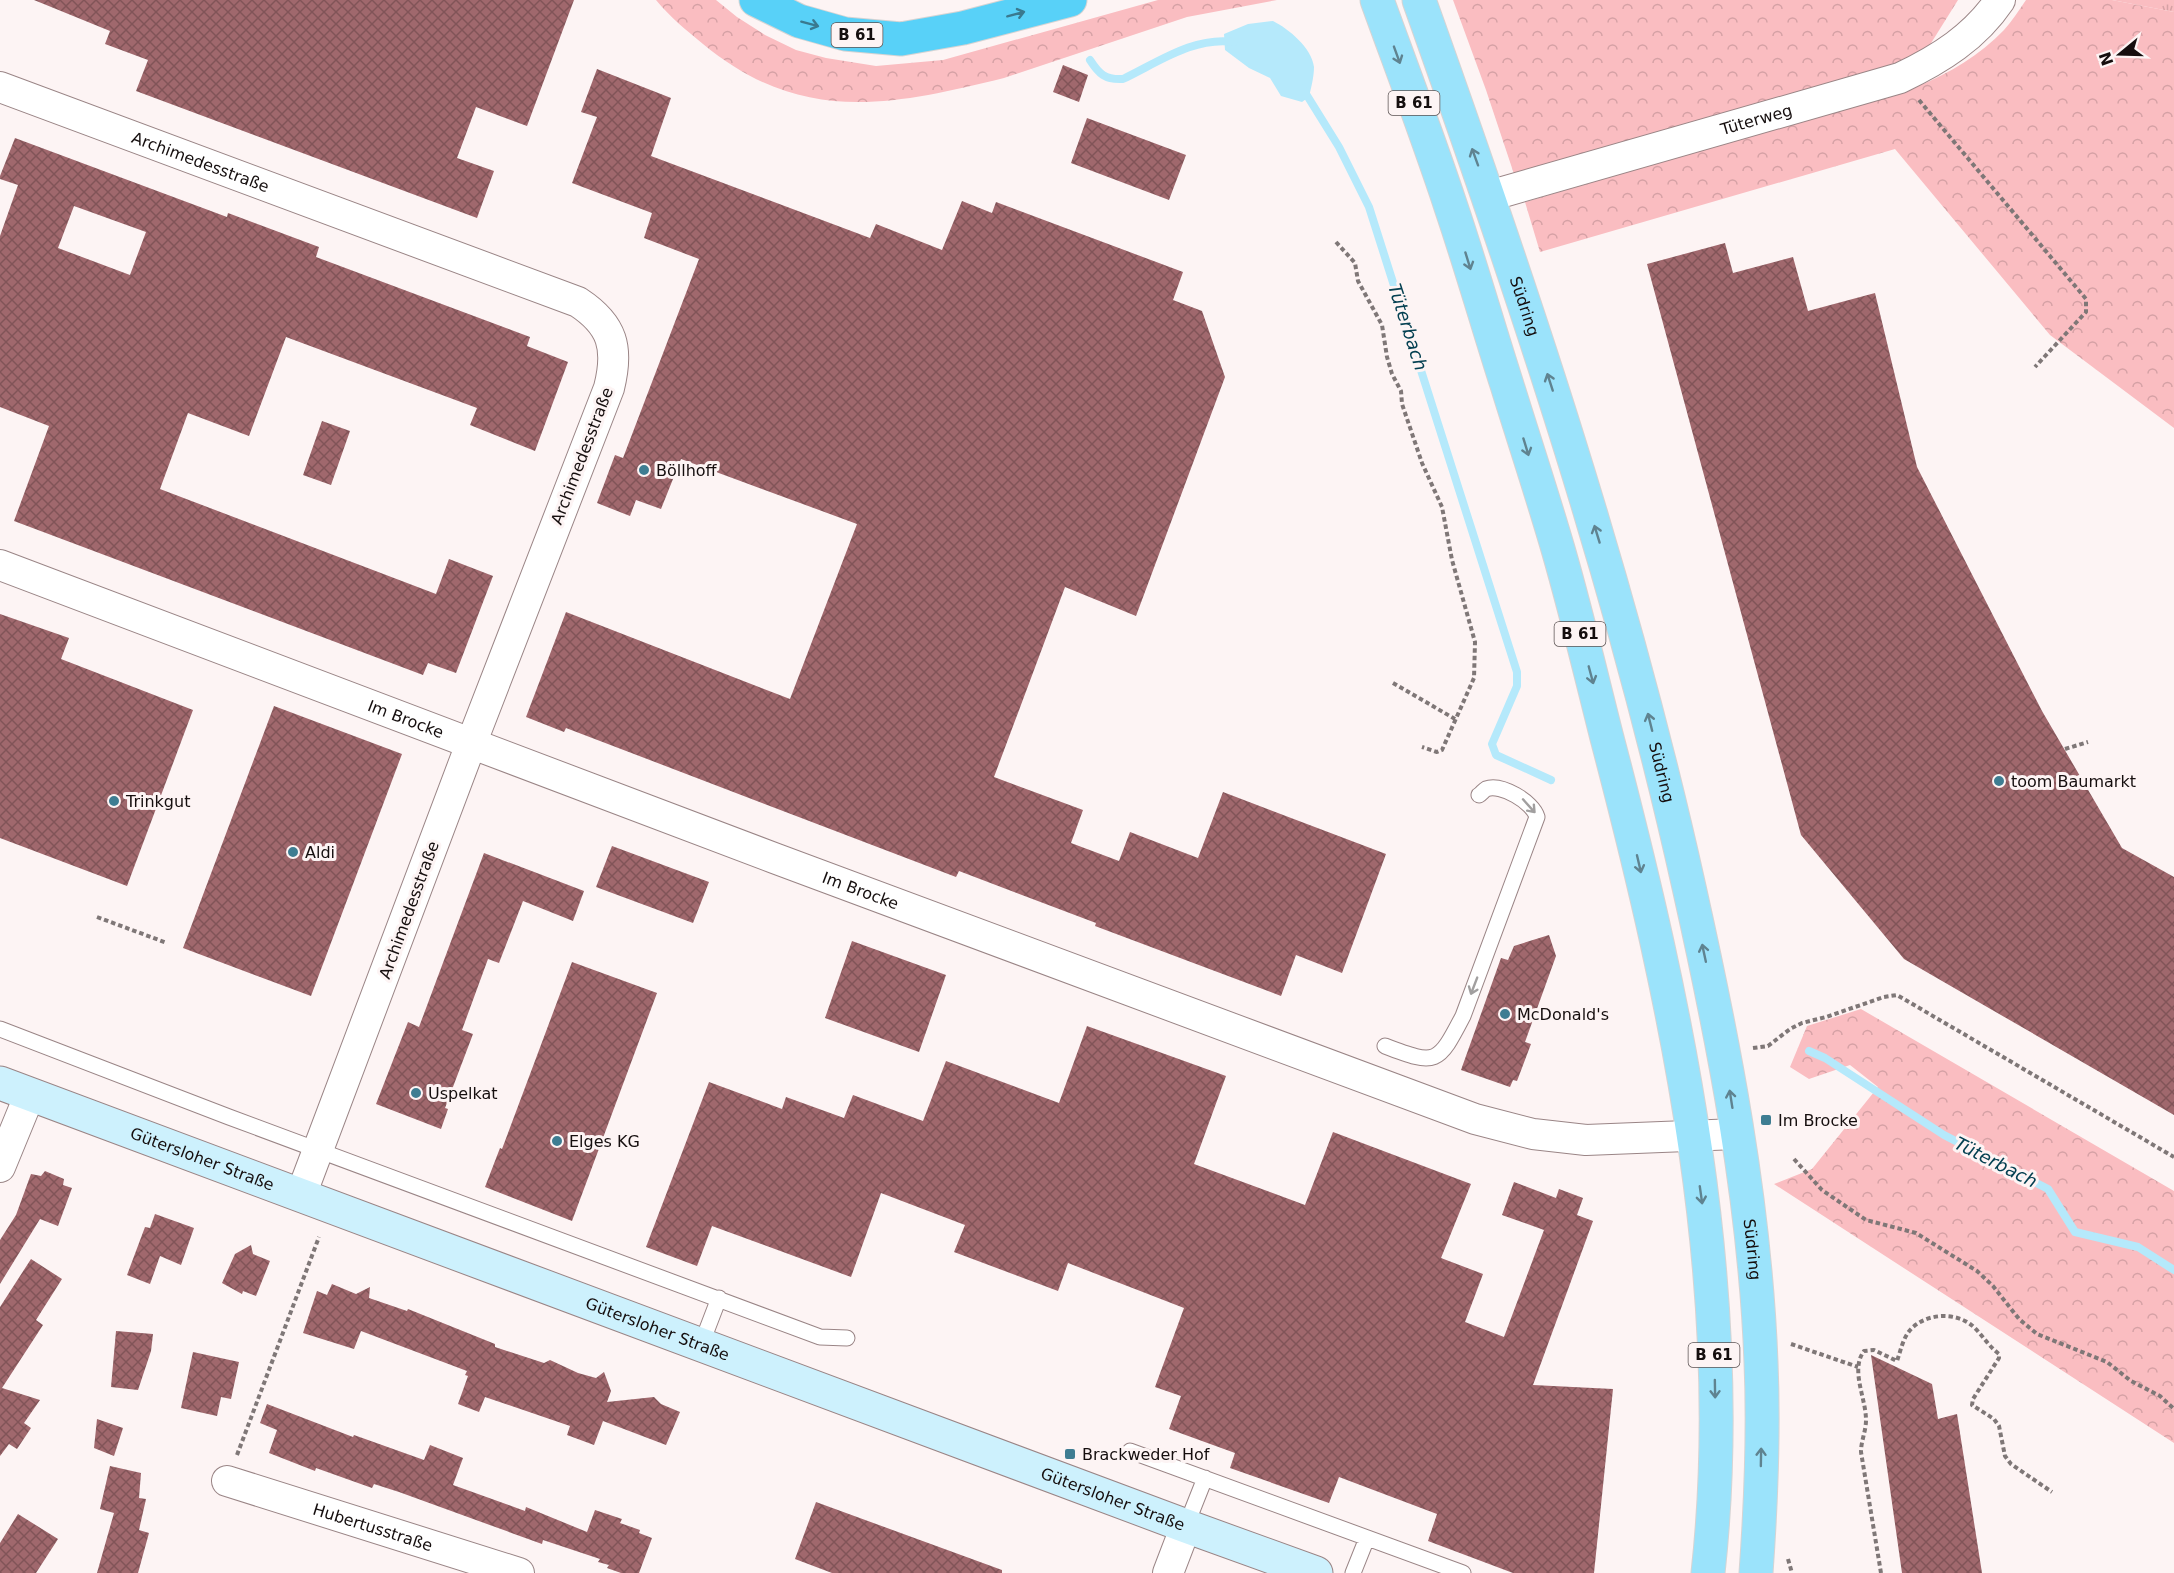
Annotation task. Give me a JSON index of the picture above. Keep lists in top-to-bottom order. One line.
{"streets":{"highway":["B 61"],"main road":["Südring"],"street":["Tüterweg","Archimedesstraße","Im Brocke","Gütersloher Straße","Hubertusstraße"]},"crossings":[["B 61","Südring"],["B 61","Im Brocke"],["Tüterweg","Südring"],["Archimedesstraße","Im Brocke"],["Archimedesstraße","Gütersloher Straße"],["Südring","Im Brocke"]],"water":["Tüterbach"],"places":{"other":["Böllhoff","toom Baumarkt","Trinkgut","Aldi","McDonald's","Uspelkat","Elges KG"],"transit":["Im Brocke","Brackweder Hof"]},"north":"left"}
